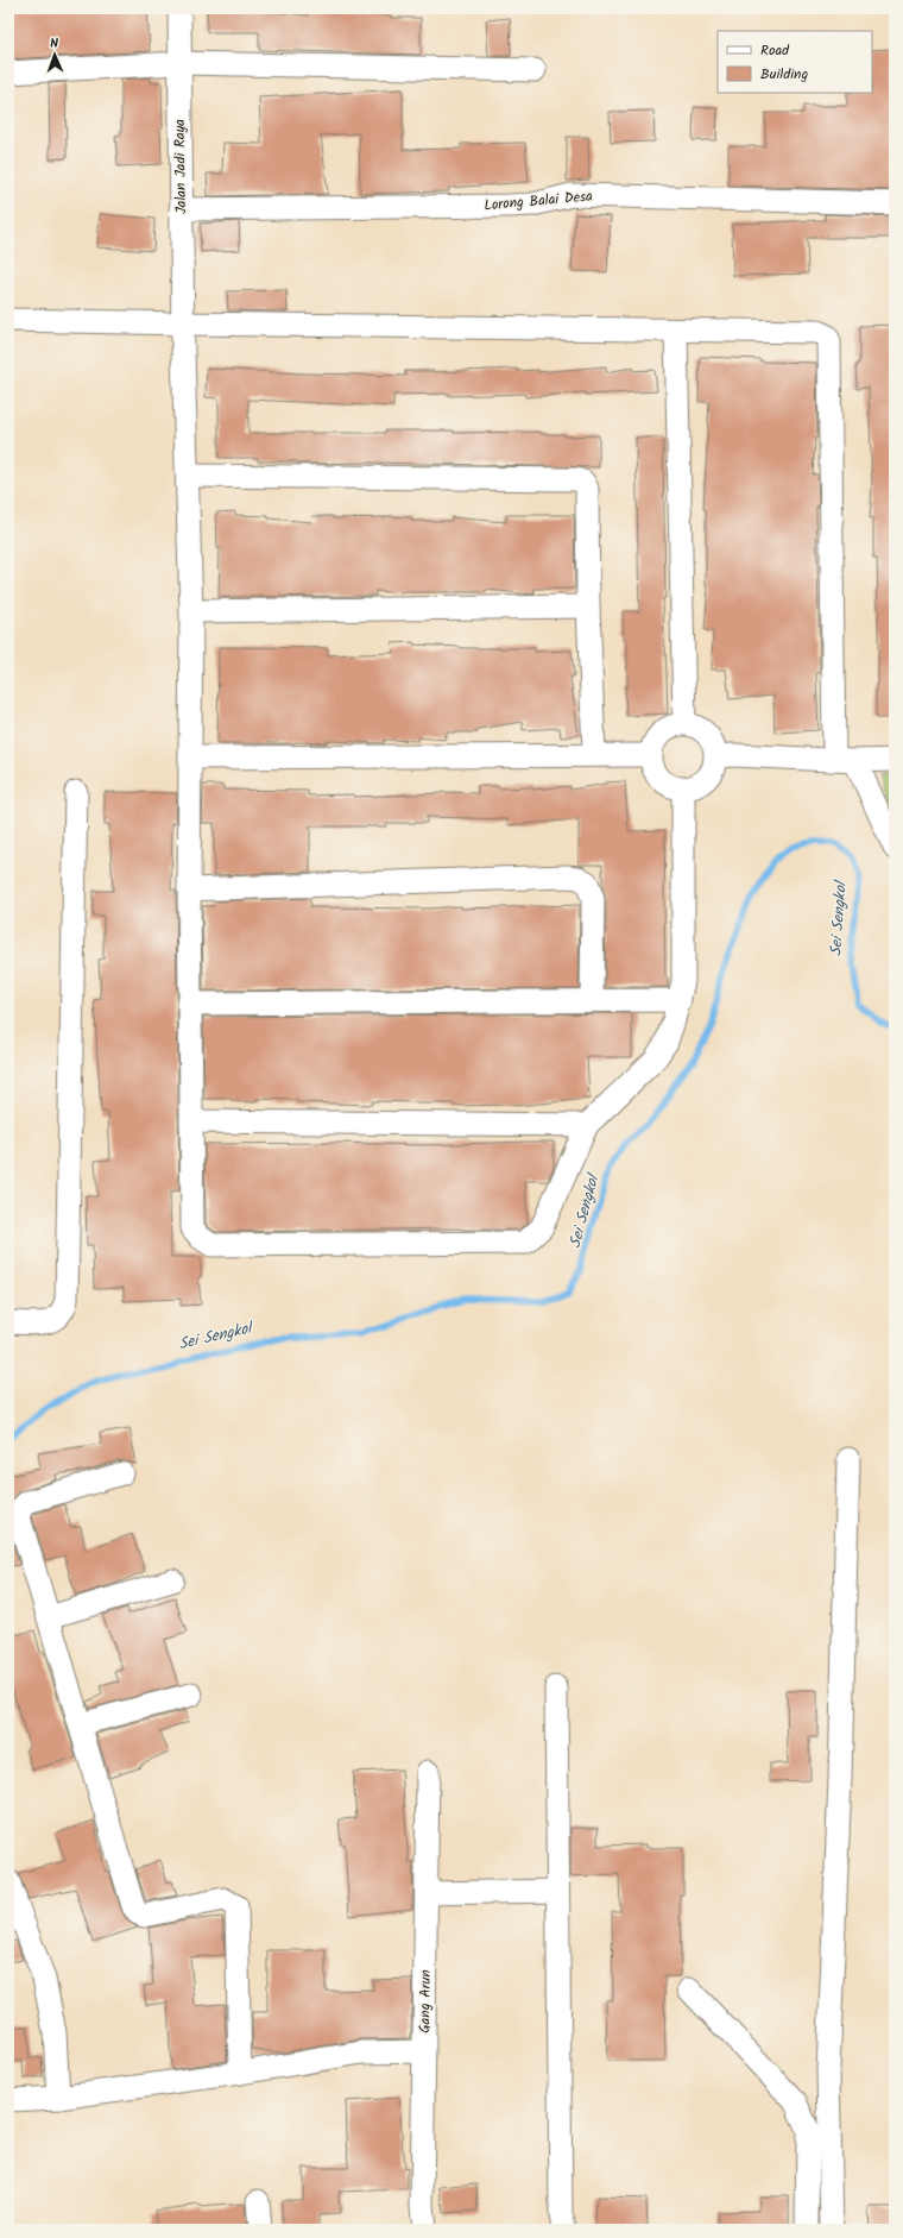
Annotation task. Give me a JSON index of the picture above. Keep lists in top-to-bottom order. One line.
{"streets":{"street":["Jalan Jadi Raya","Lorong Balai Desa","Gang Arun"]},"crossings":[["Jalan Jadi Raya","Lorong Balai Desa"]],"water":["Sei Sengkol"],"legend":["Road","Building"],"north":"top"}
